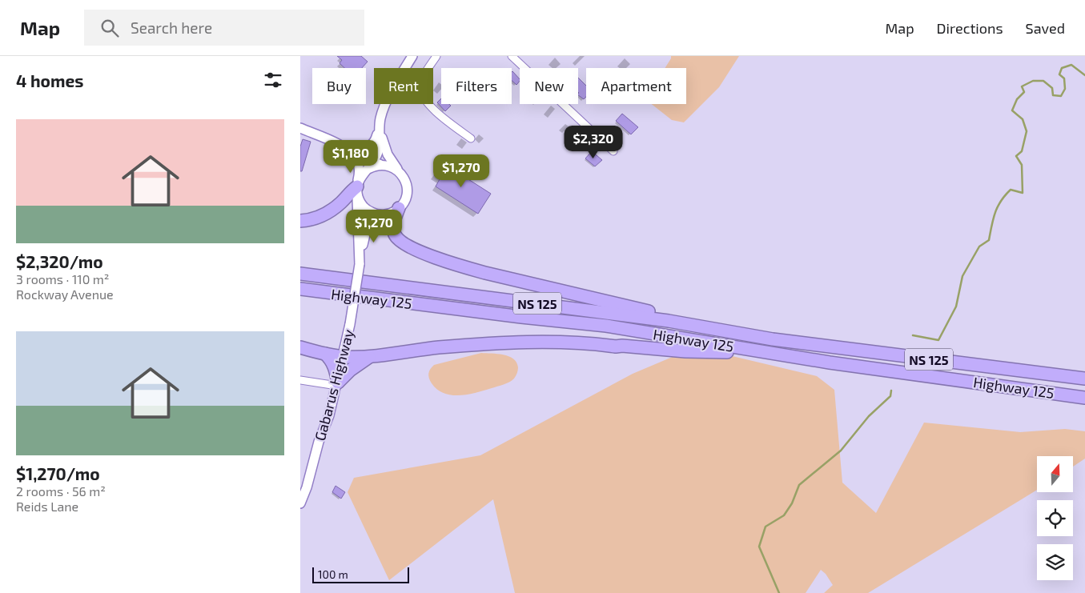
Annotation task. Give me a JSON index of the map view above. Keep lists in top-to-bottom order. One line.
{"streets":{"highway":["Highway 125","NS 125"],"main road":["Gabarus Highway"]},"scale_bar":"100 m","north":"top","page":{"header":"Map","search":"Search here","nav":["Map","Directions","Saved"],"heading":"4 homes","chip":["Buy","Rent","Filters","New","Apartment"],"list":[{"name":"$2,320/mo","note":"3 rooms · 110 m² · Rockway Avenue"},{"name":"$1,270/mo","note":"2 rooms · 56 m² · Reids Lane"}],"price":["$2,320","$1,180","$1,270","$1,270"],"scale":"100 m"}}
